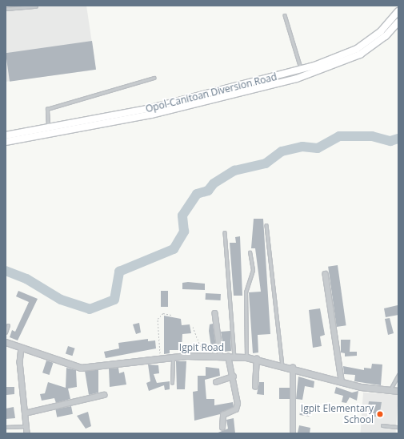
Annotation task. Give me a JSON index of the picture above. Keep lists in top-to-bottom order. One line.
{"streets":{"main road":["Opol-Canitoan Diversion Road"],"street":["Igpit Road"]},"places":["Igpit Elementary School"]}
